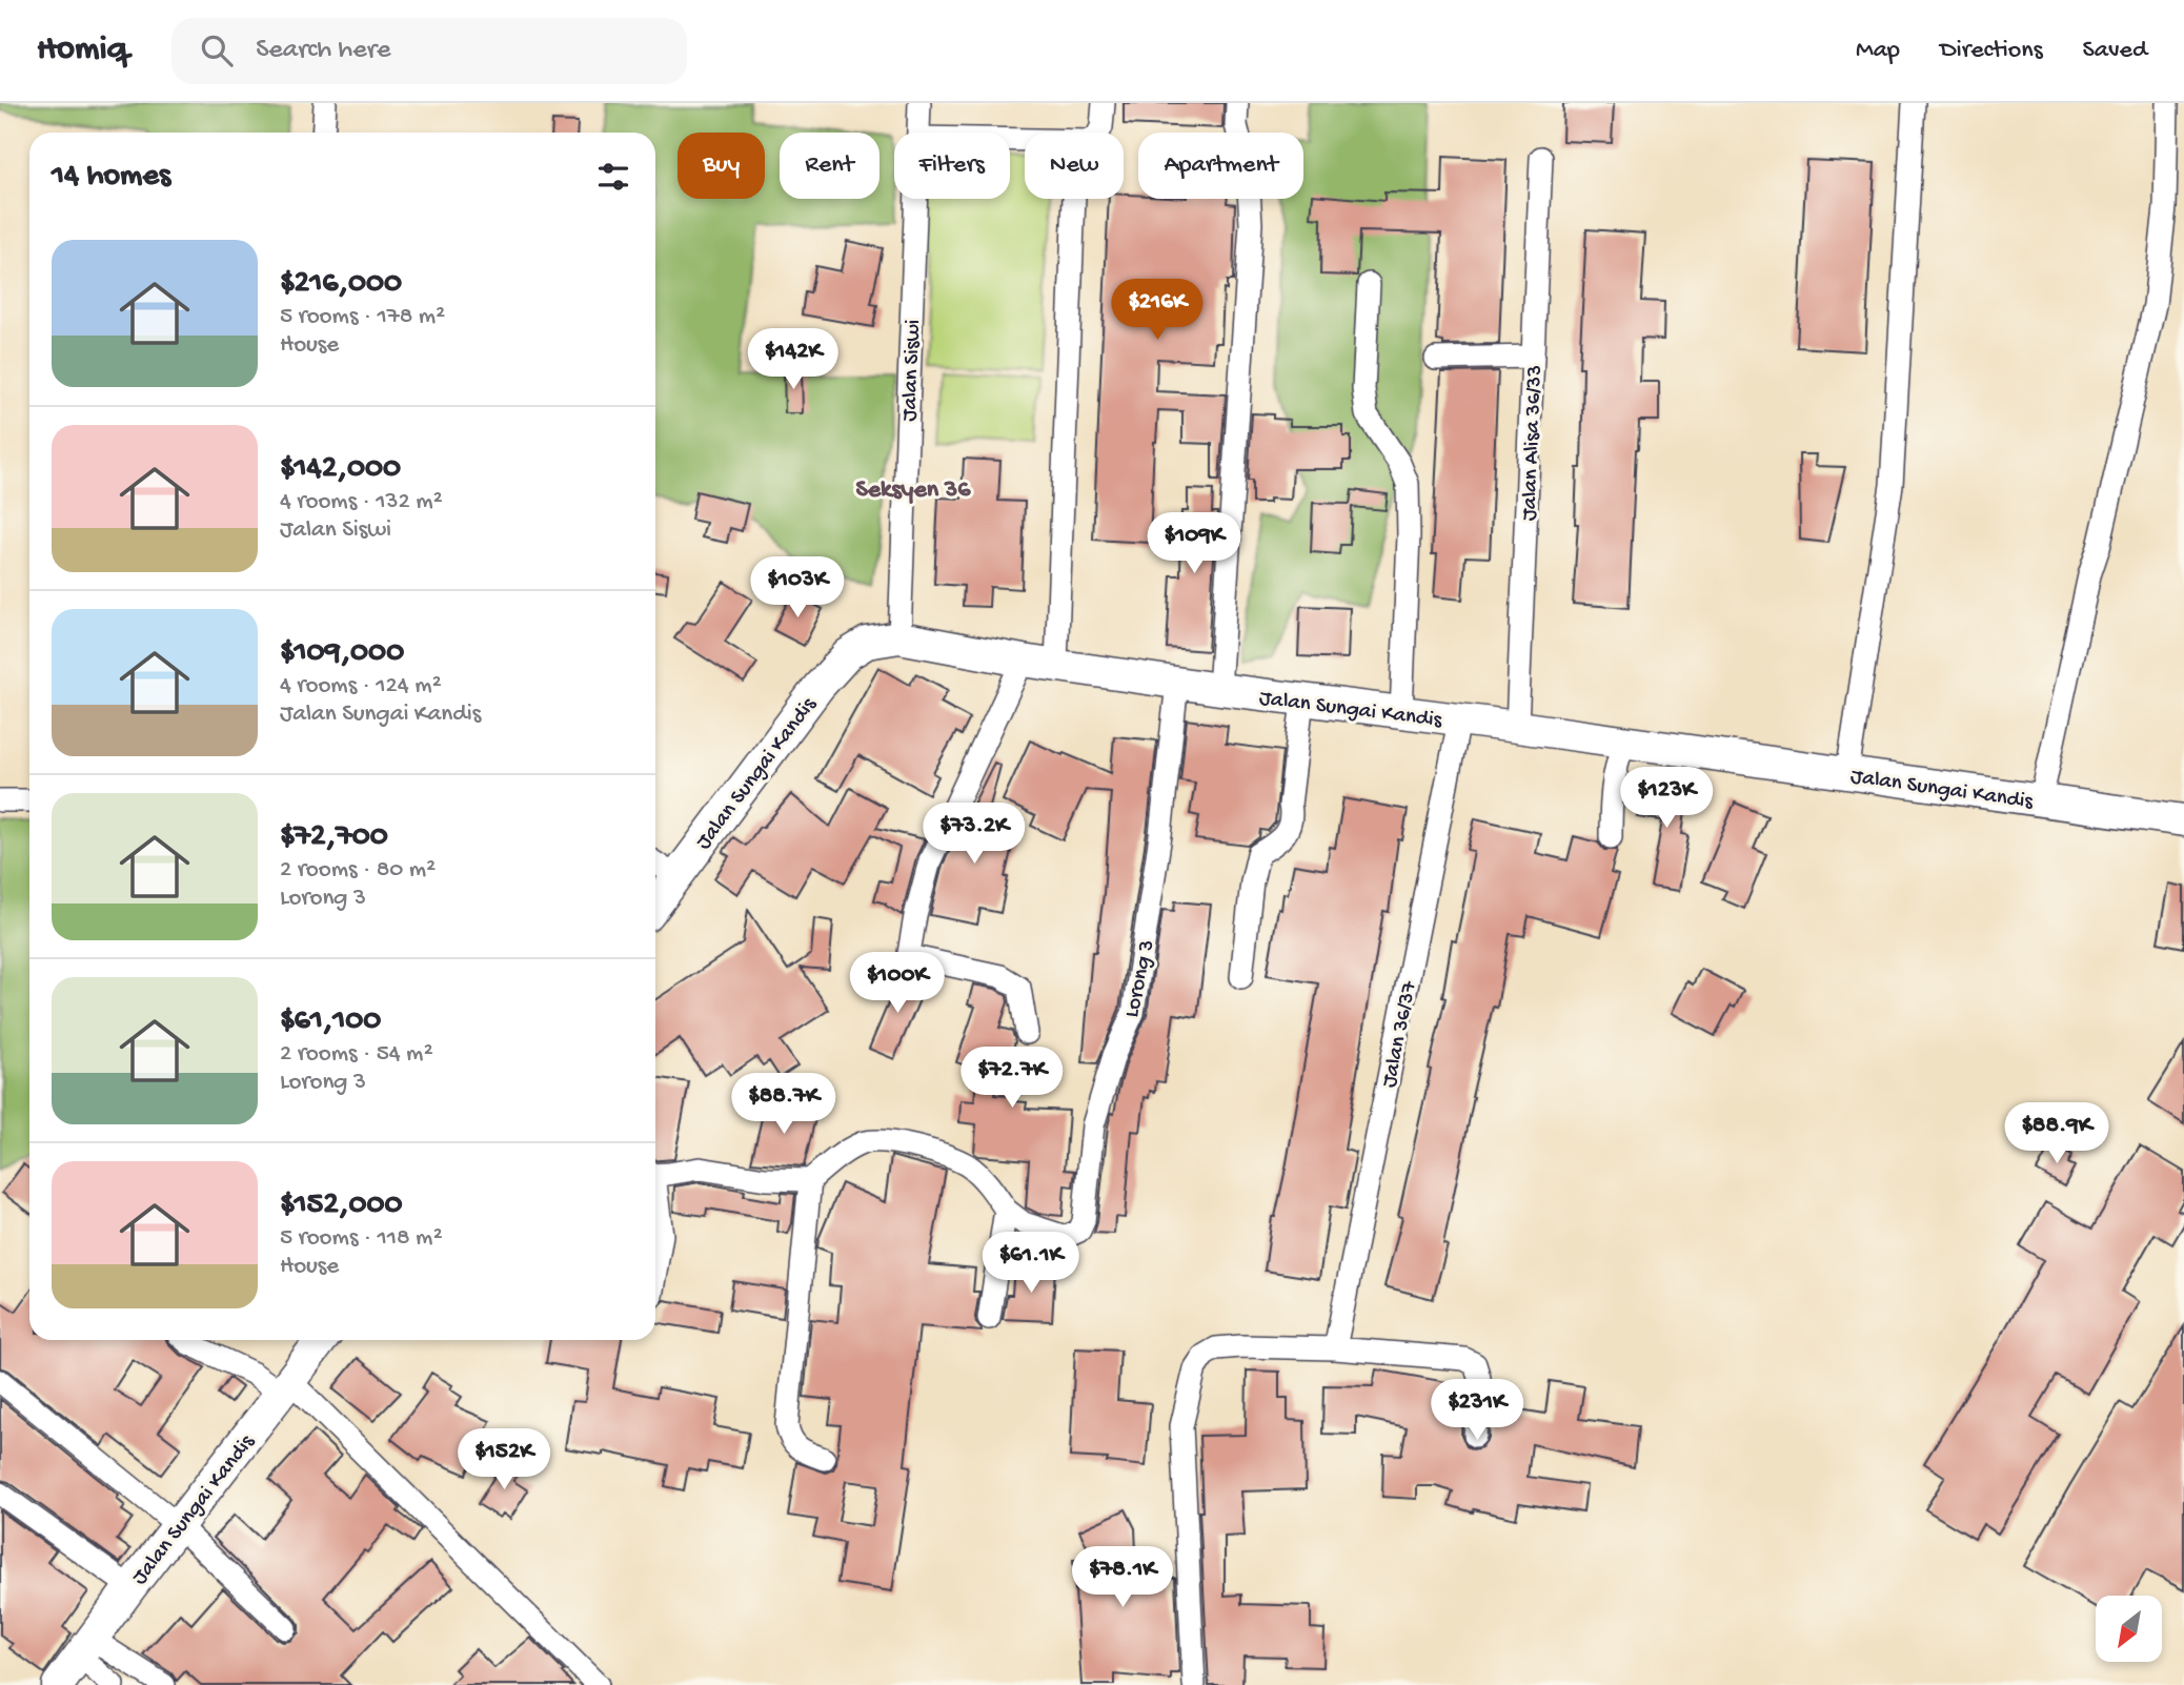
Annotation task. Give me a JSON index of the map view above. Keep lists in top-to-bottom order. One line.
{"streets":{"street":["Jalan Siswi","Jalan Alisa 36/33","Jalan Sungai Kandis","Lorong 3","Jalan 36/37"]},"crossings":[["Jalan Siswi","Jalan Sungai Kandis"],["Jalan Alisa 36/33","Jalan Sungai Kandis"],["Jalan Sungai Kandis","Lorong 3"],["Jalan Sungai Kandis","Jalan 36/37"]],"districts":["Seksyen 36"],"north":"bottom left","page":{"header":"Homiq","search":"Search here","nav":["Map","Directions","Saved"],"chip":["Buy","Rent","Filters","New","Apartment"],"heading":"14 homes","list":[{"name":"$216,000","note":"5 rooms · 178 m² · House"},{"name":"$142,000","note":"4 rooms · 132 m² · Jalan Siswi"},{"name":"$109,000","note":"4 rooms · 124 m² · Jalan Sungai Kandis"},{"name":"$72,700","note":"2 rooms · 80 m² · Lorong 3"},{"name":"$61,100","note":"2 rooms · 54 m² · Lorong 3"},{"name":"$152,000","note":"5 rooms · 118 m² · House"}],"price":["$216K","$142K","$109K","$103K","$123K","$73.2K","$100K","$72.7K","$88.7K","$88.9K","$61.1K","$231K","$152K","$78.1K"]}}
